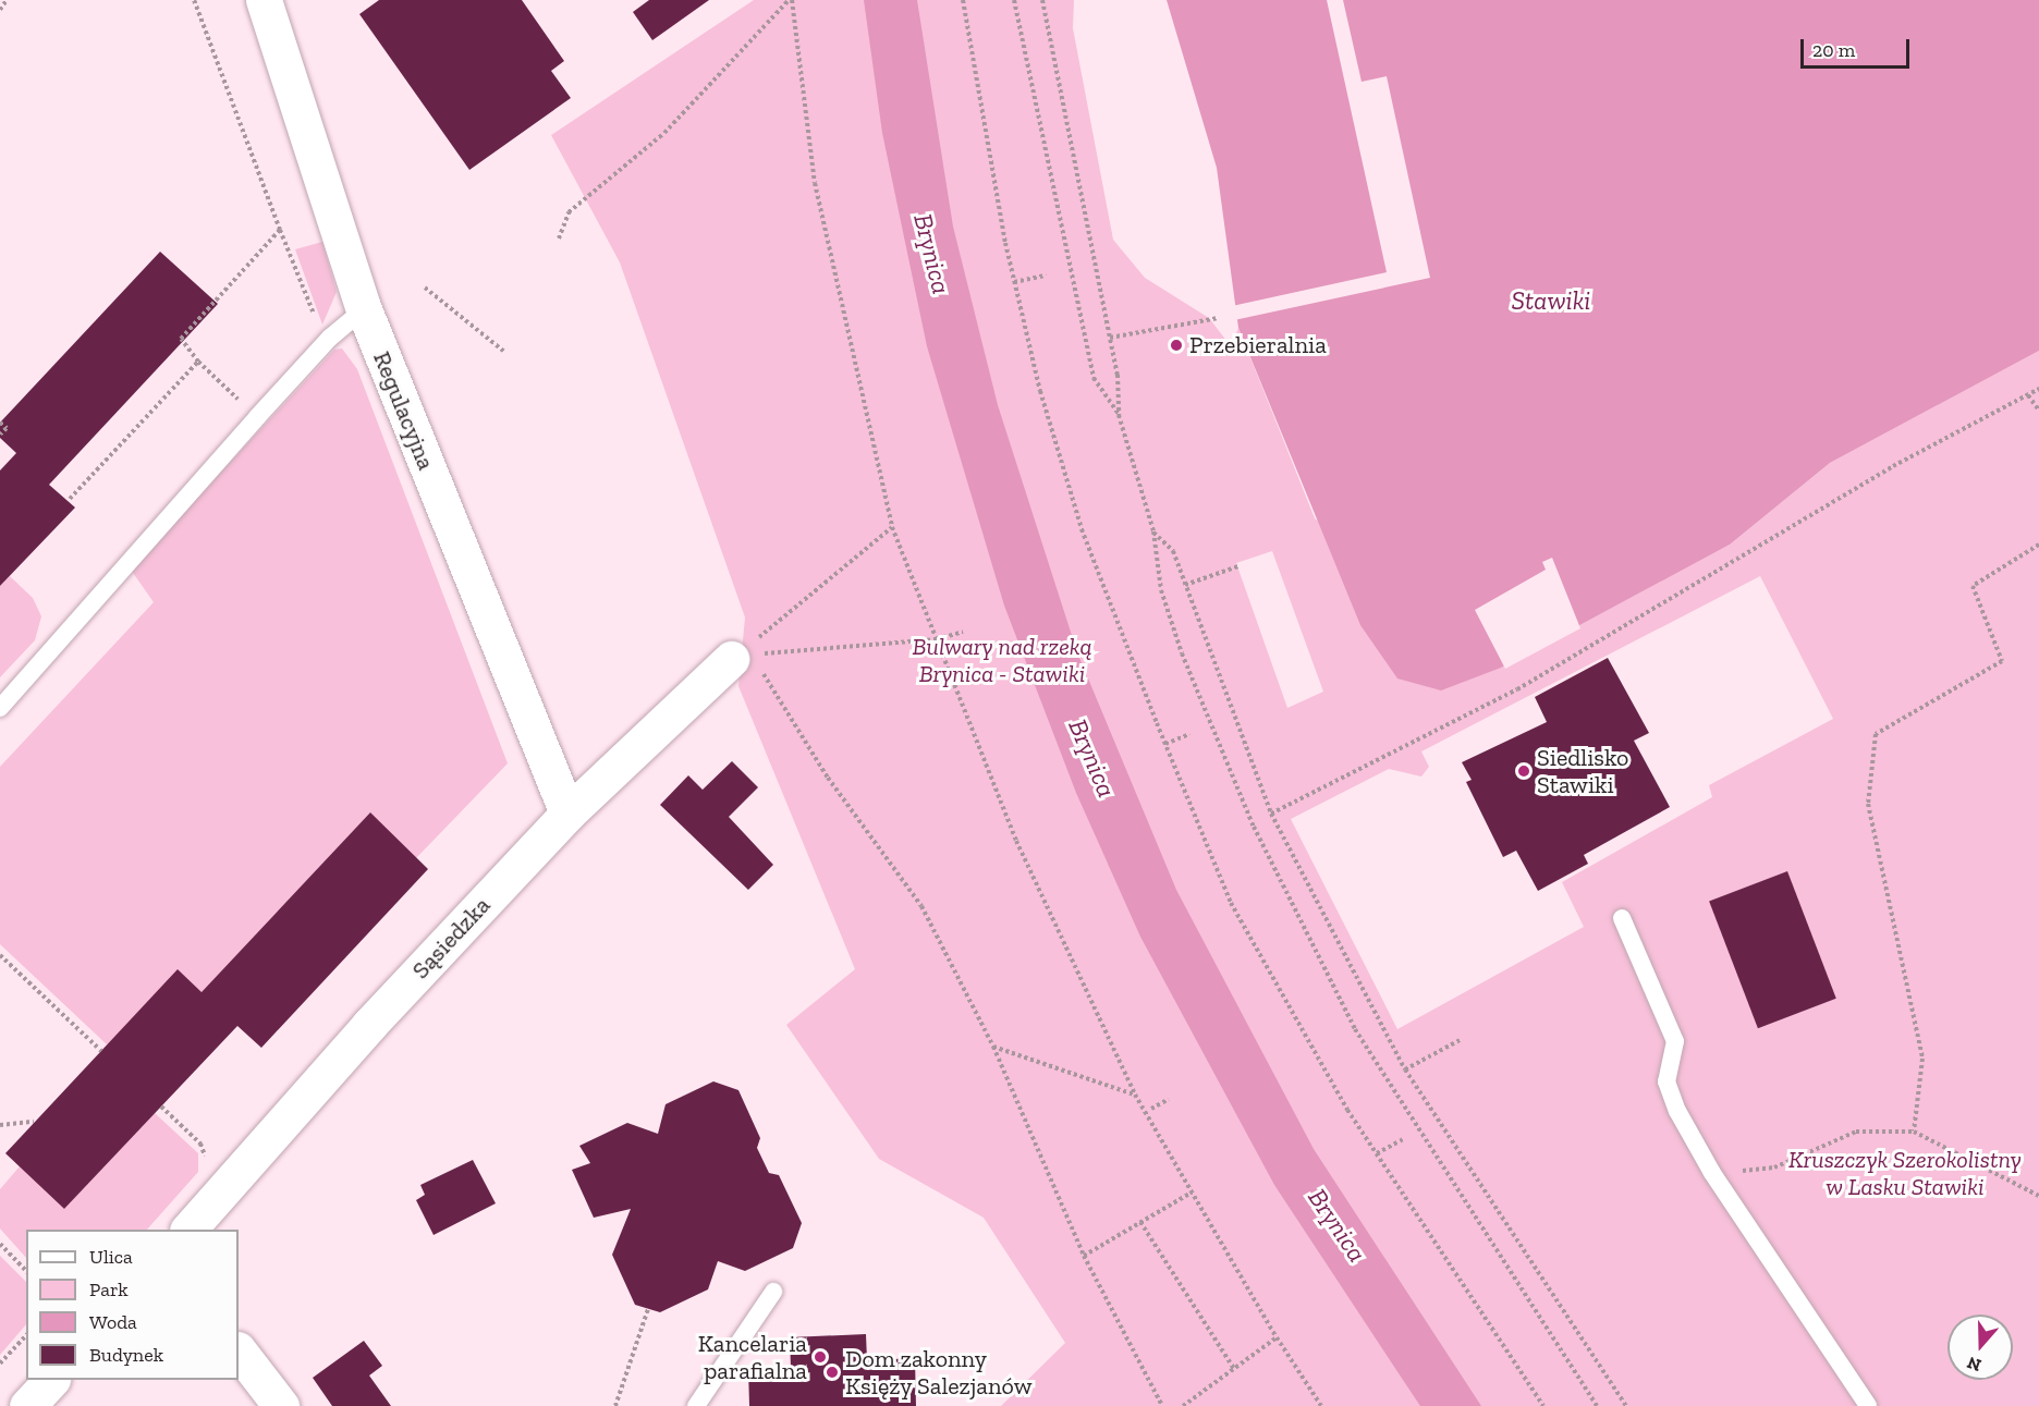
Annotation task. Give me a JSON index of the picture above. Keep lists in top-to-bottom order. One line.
{"streets":{"street":["Regulacyjna","Sąsiedzka"]},"crossings":[["Regulacyjna","Sąsiedzka"]],"water":["Brynica","Stawiki"],"parks":["Bulwary nad rzeką Brynica - Stawiki","Kruszczyk Szerokolistny w Lasku Stawiki"],"places":["Przebieralnia","Siedlisko Stawiki","Kancelaria parafialna","Dom zakonny Księży Salezjanów"],"legend":["Ulica","Park","Woda","Budynek"],"scale_bar":"20 m","north":"bottom"}
